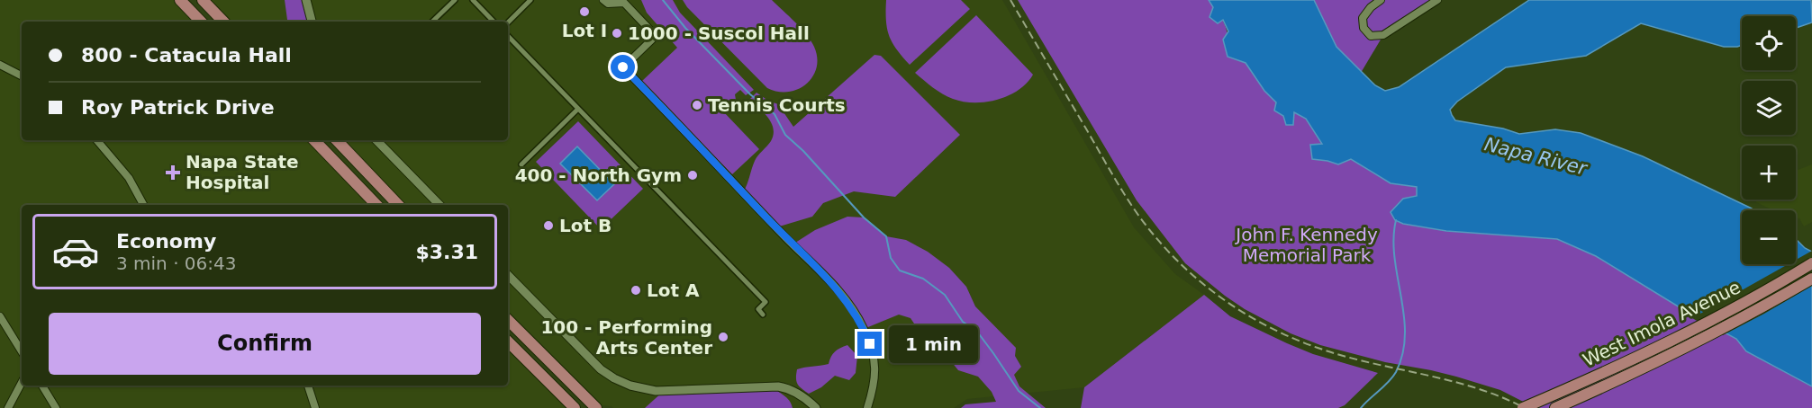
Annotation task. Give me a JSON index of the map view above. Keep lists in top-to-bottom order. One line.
{"streets":{"main road":["West Imola Avenue"]},"water":["Napa River"],"parks":["John F. Kennedy Memorial Park"],"places":{"other":["Lot I","1000 - Suscol Hall","Tennis Courts","400 - North Gym","Lot B","Lot A","100 - Performing Arts Center"],"health":["Napa State Hospital"]},"page":{"map_buttons":["+","−"],"banner":["800 - Catacula Hall","Roy Patrick Drive"],"list":[{"name":"Economy","note":"3 min · 06:43","value":"$3.31"}],"buttons":"Confirm","bubble":"1 min"}}
